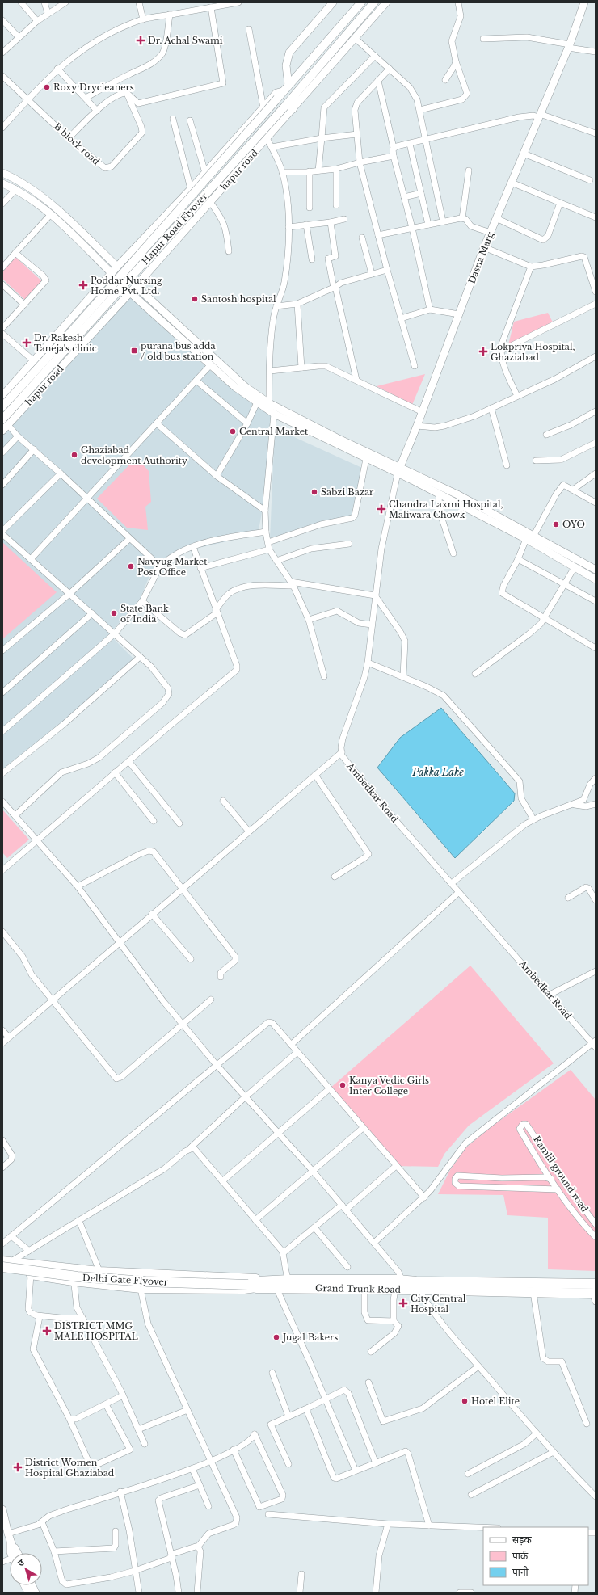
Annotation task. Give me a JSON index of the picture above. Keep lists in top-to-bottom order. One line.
{"streets":{"highway":["Delhi Gate Flyover","Grand Trunk Road"],"main road":["Hapur Road Flyover"],"street":["B block road","hapur road","Dasna Marg","Ambedkar Road","Ramlil ground road"]},"crossings":[["hapur road","Hapur Road Flyover"],["Delhi Gate Flyover","Grand Trunk Road"]],"water":["Pakka Lake"],"places":{"health":["Dr. Achal Swami","Poddar Nursing Home Pvt. Ltd.","Dr. Rakesh Taneja's clinic","Lokpriya Hospital, Ghaziabad","Chandra Laxmi Hospital, Maliwara Chowk","City Central Hospital","DISTRICT MMG MALE HOSPITAL","District Women Hospital Ghaziabad"],"other":["Roxy Drycleaners","Santosh hospital","Central Market","Ghaziabad development Authority","Sabzi Bazar","OYO","Navyug Market Post Office","State Bank of India","Kanya Vedic Girls Inter College","Jugal Bakers","Hotel Elite"],"transit":["purana bus adda / old bus station"]},"legend":["सड़क","पार्क","पानी"],"north":"top left"}
